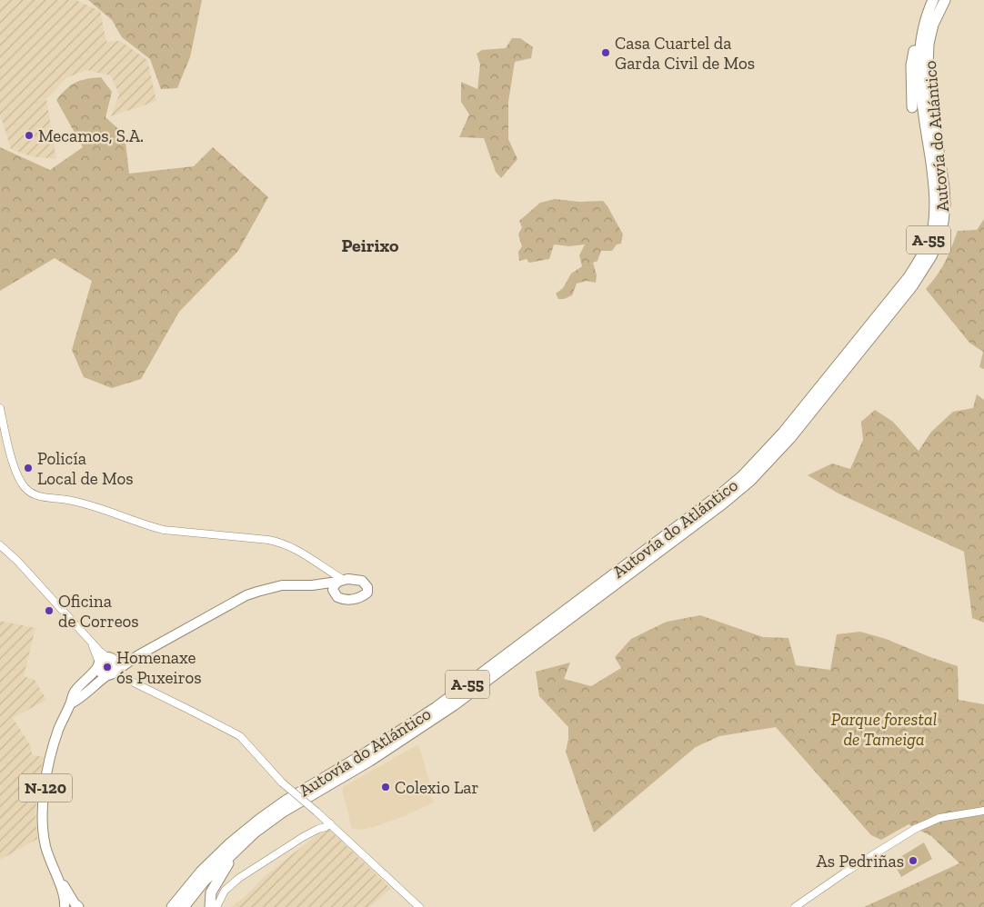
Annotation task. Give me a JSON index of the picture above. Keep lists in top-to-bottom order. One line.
{"streets":{"highway":["Autovía do Atlántico","A-55","N-120"]},"districts":["Peirixo"],"parks":["Parque forestal de Tameiga"],"places":["Casa Cuartel da Garda Civil de Mos","Mecamos, S.A.","Policía Local de Mos","Oficina de Correos","Homenaxe ós Puxeiros","Colexio Lar","As Pedriñas"]}
